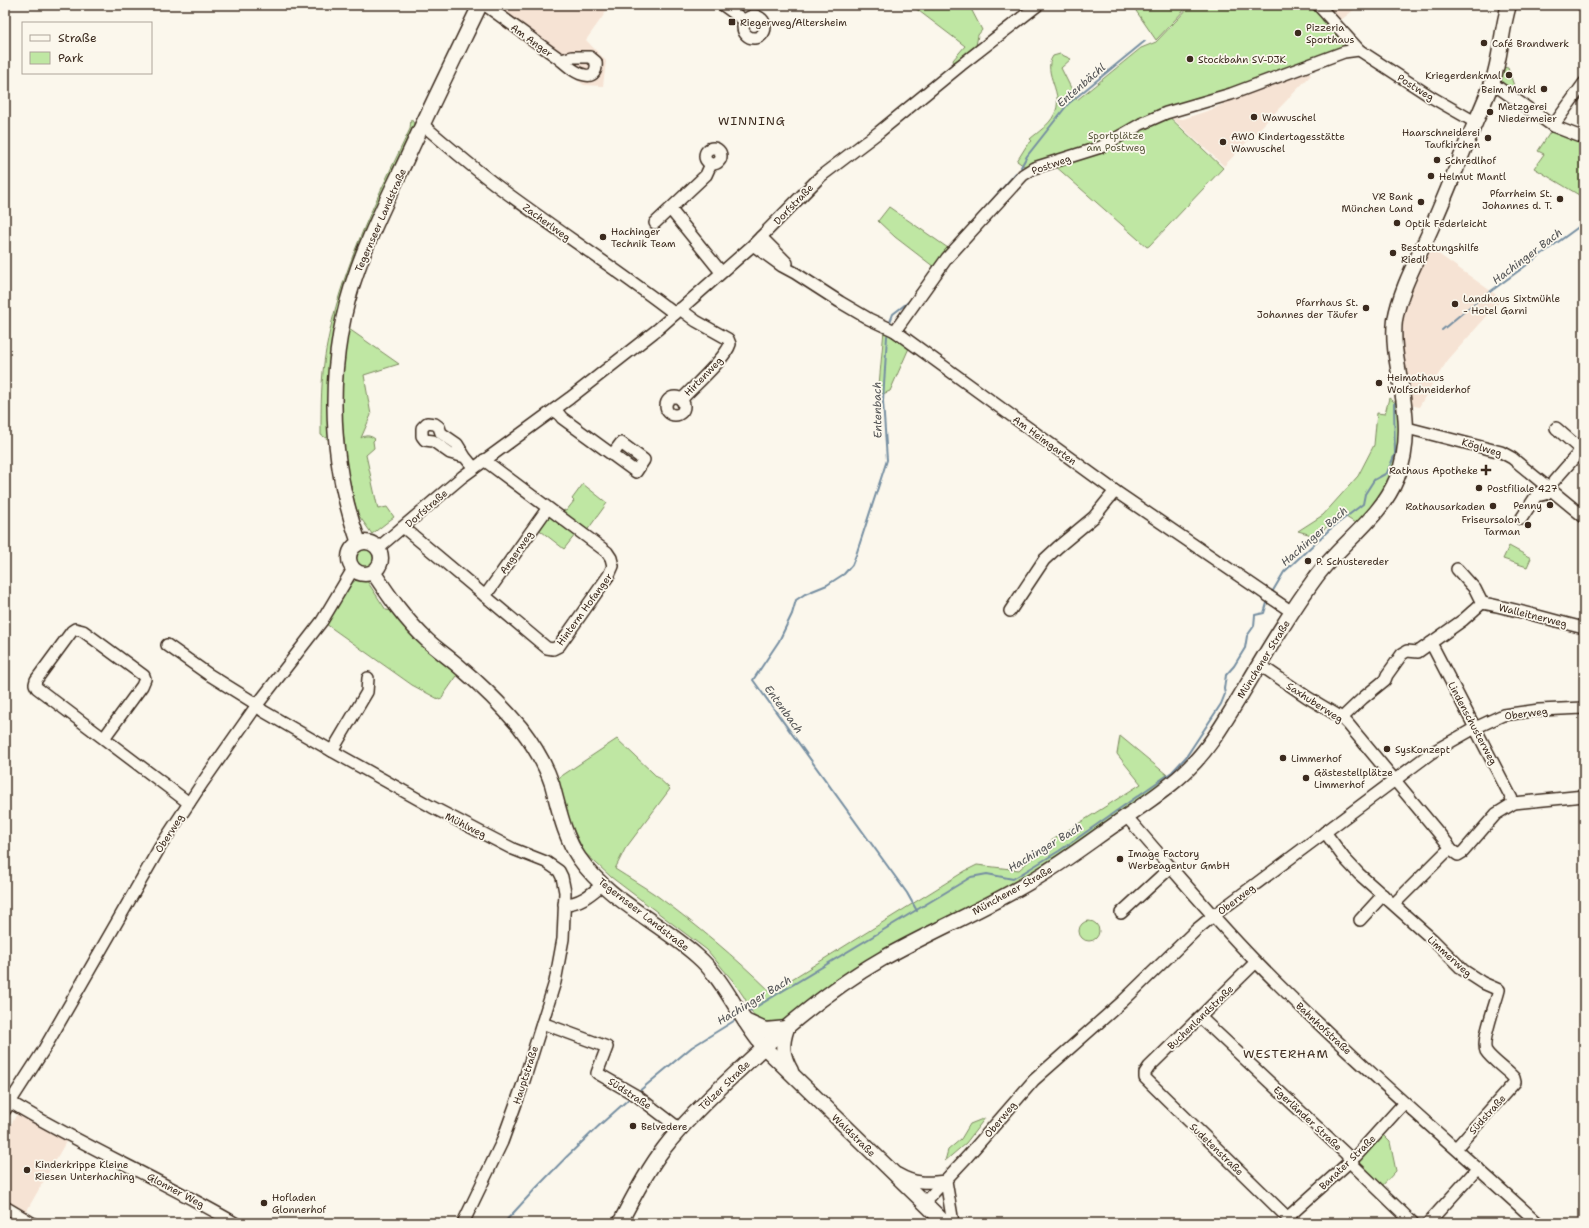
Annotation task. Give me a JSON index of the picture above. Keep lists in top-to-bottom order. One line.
{"streets":{"main road":["Tegernseer Landstraße","Münchener Straße","Tölzer Straße","Waldstraße"],"street":["Am Anger","Postweg","Dorfstraße","Zacherlweg","Hirtenweg","Am Heimgarten","Köglweg","Angerweg","Hinterm Hofanger","Walleitnerweg","Saxhuberweg","Oberweg","Lindenschusterweg","Mühlweg","Limmerweg","Buchenlandstraße","Bahnhofstraße","Hauptstraße","Südstraße","Egerländer Straße","Sudetenstraße","Banater Straße","Glonner Weg"]},"crossings":[["Postweg","Am Heimgarten"],["Postweg","Münchener Straße"],["Dorfstraße","Tegernseer Landstraße"],["Dorfstraße","Zacherlweg"],["Dorfstraße","Hirtenweg"],["Dorfstraße","Am Heimgarten"],["Dorfstraße","Hinterm Hofanger"],["Dorfstraße","Oberweg"],["Tegernseer Landstraße","Zacherlweg"],["Tegernseer Landstraße","Münchener Straße"],["Tegernseer Landstraße","Oberweg"],["Tegernseer Landstraße","Tölzer Straße"],["Tegernseer Landstraße","Waldstraße"],["Zacherlweg","Hirtenweg"],["Am Heimgarten","Münchener Straße"],["Köglweg","Münchener Straße"],["Angerweg","Hinterm Hofanger"],["Münchener Straße","Bahnhofstraße"],["Münchener Straße","Tölzer Straße"],["Münchener Straße","Waldstraße"],["Saxhuberweg","Oberweg"],["Oberweg","Lindenschusterweg"],["Oberweg","Mühlweg"],["Oberweg","Limmerweg"],["Oberweg","Bahnhofstraße"],["Oberweg","Waldstraße"],["Oberweg","Glonner Weg"],["Mühlweg","Hauptstraße"],["Limmerweg","Südstraße"],["Buchenlandstraße","Bahnhofstraße"],["Buchenlandstraße","Egerländer Straße"],["Buchenlandstraße","Sudetenstraße"],["Bahnhofstraße","Südstraße"],["Bahnhofstraße","Banater Straße"],["Hauptstraße","Südstraße"],["Tölzer Straße","Südstraße"],["Tölzer Straße","Waldstraße"],["Egerländer Straße","Banater Straße"],["Sudetenstraße","Banater Straße"]],"districts":["WINNING","WESTERHAM"],"water":["Entenbächl","Hachinger Bach","Entenbach"],"parks":["Sportplätze am Postweg"],"places":{"transit":["Riegerweg/Altersheim"],"other":["Pizzeria Sporthaus","Café Brandwerk","Stockbahn SV-DJK","Kriegerdenkmal","Beim Markl","Metzgerei Niedermeier","Wawuschel","Haarschneiderei Taufkirchen","AWO Kindertagesstätte Wawuschel","Schredlhof","Helmut Mantl","Pfarrheim St. Johannes d. T.","VR Bank München Land","Optik Federleicht","Hachinger Technik Team","Bestattungshilfe Riedl","Landhaus Sixtmühle - Hotel Garni","Pfarrhaus St. Johannes der Täufer","Heimathaus Wolfschneiderhof","Postfiliale 427","Penny","Rathausarkaden","Friseursalon Tarman","P. Schustereder","SysKonzept","Limmerhof","Gästestellplätze Limmerhof","Image Factory Werbeagentur GmbH","Belvedere","Kinderkrippe Kleine Riesen Unterhaching","Hofladen Glonnerhof"],"health":["Rathaus Apotheke"]},"legend":["Straße","Park"]}
